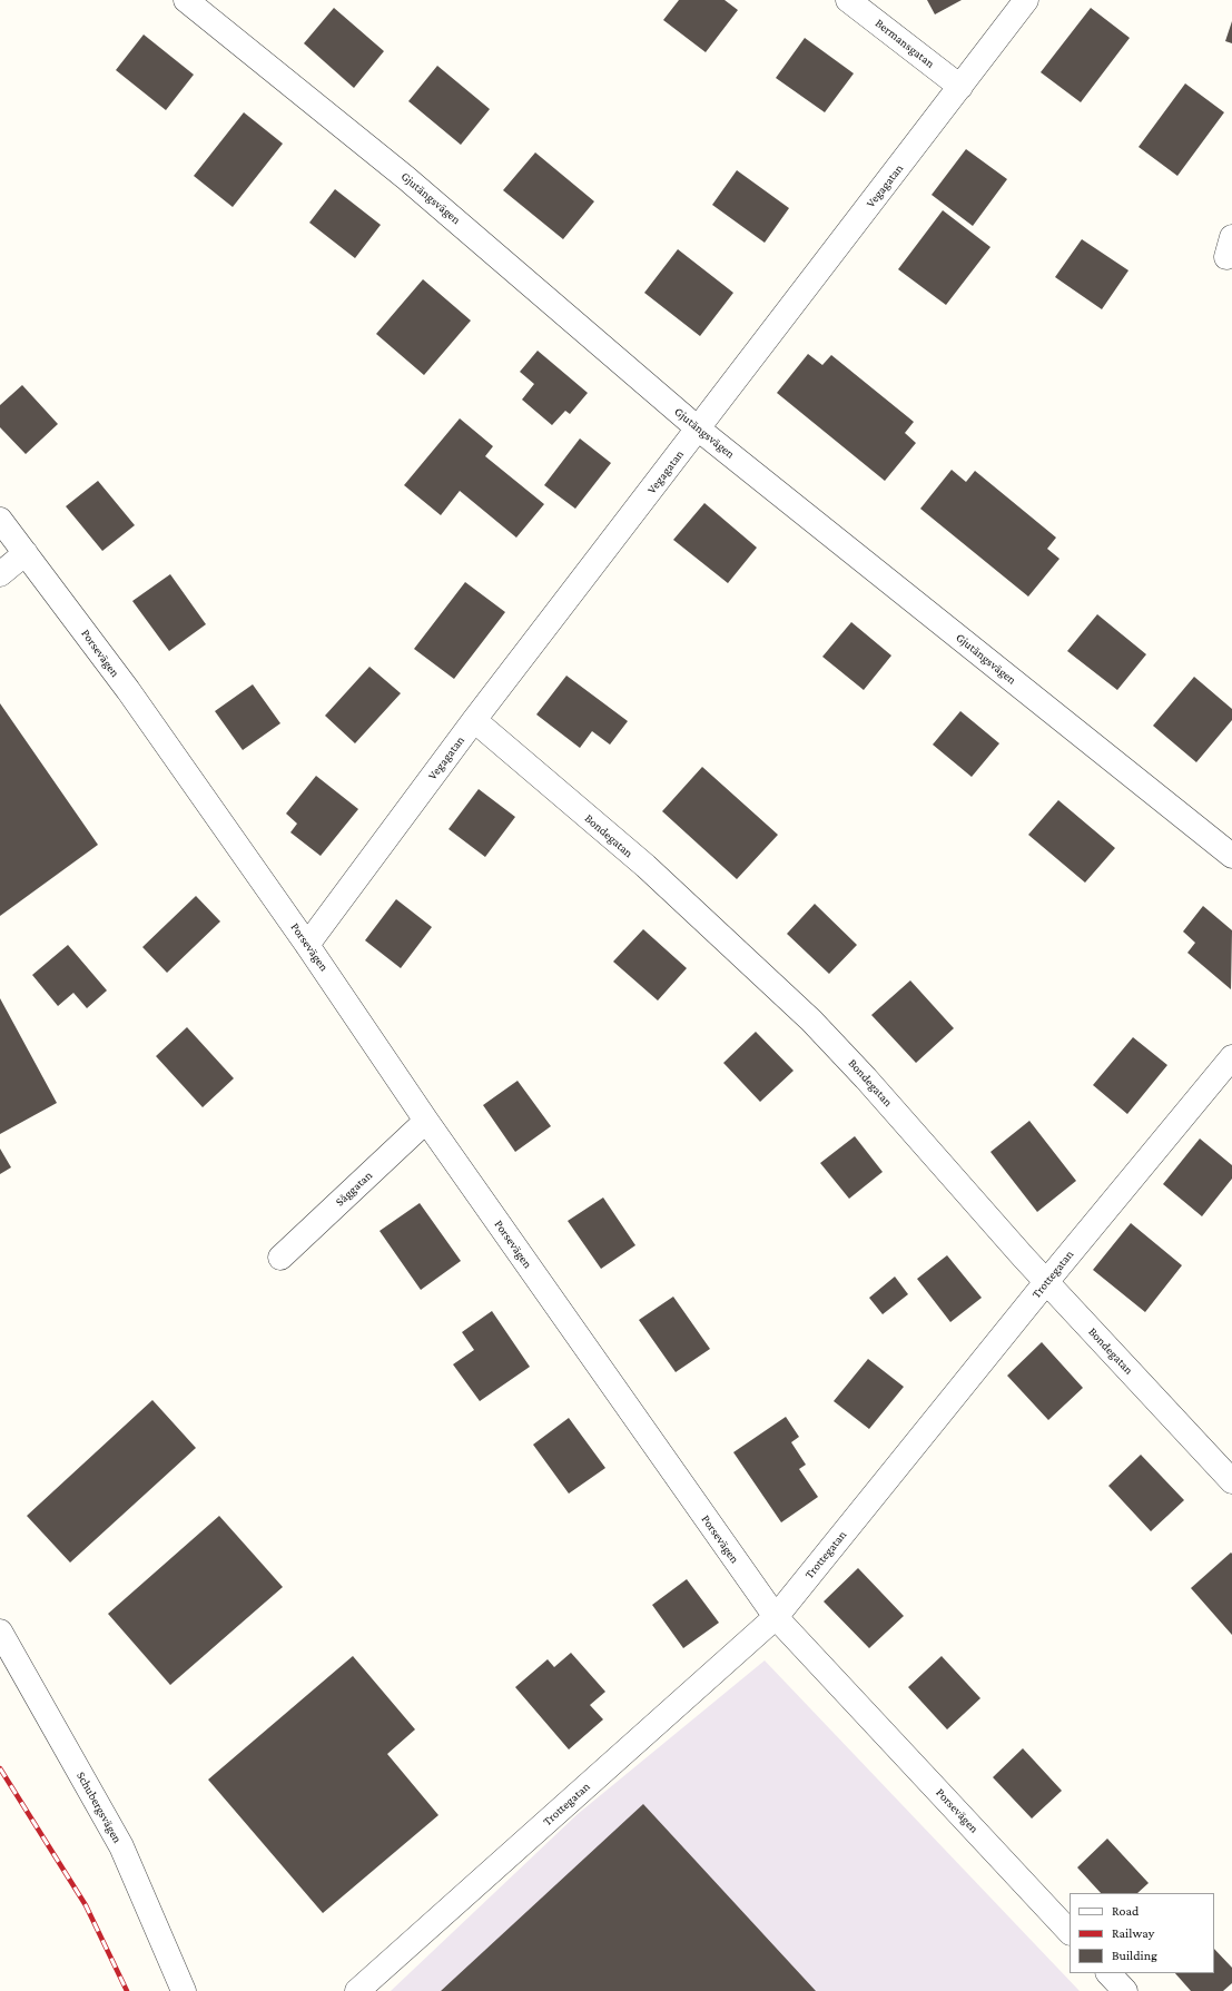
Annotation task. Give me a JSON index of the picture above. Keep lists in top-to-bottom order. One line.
{"streets":{"street":["Bermansgatan","Vegagatan","Gjutängsvägen","Porsevägen","Bondegatan","Såggatan","Trottegatan","Schubergsvägen"]},"crossings":[["Bermansgatan","Vegagatan"],["Vegagatan","Gjutängsvägen"],["Vegagatan","Porsevägen"],["Vegagatan","Bondegatan"],["Porsevägen","Såggatan"],["Porsevägen","Trottegatan"],["Bondegatan","Trottegatan"]],"legend":["Road","Railway","Building"]}
